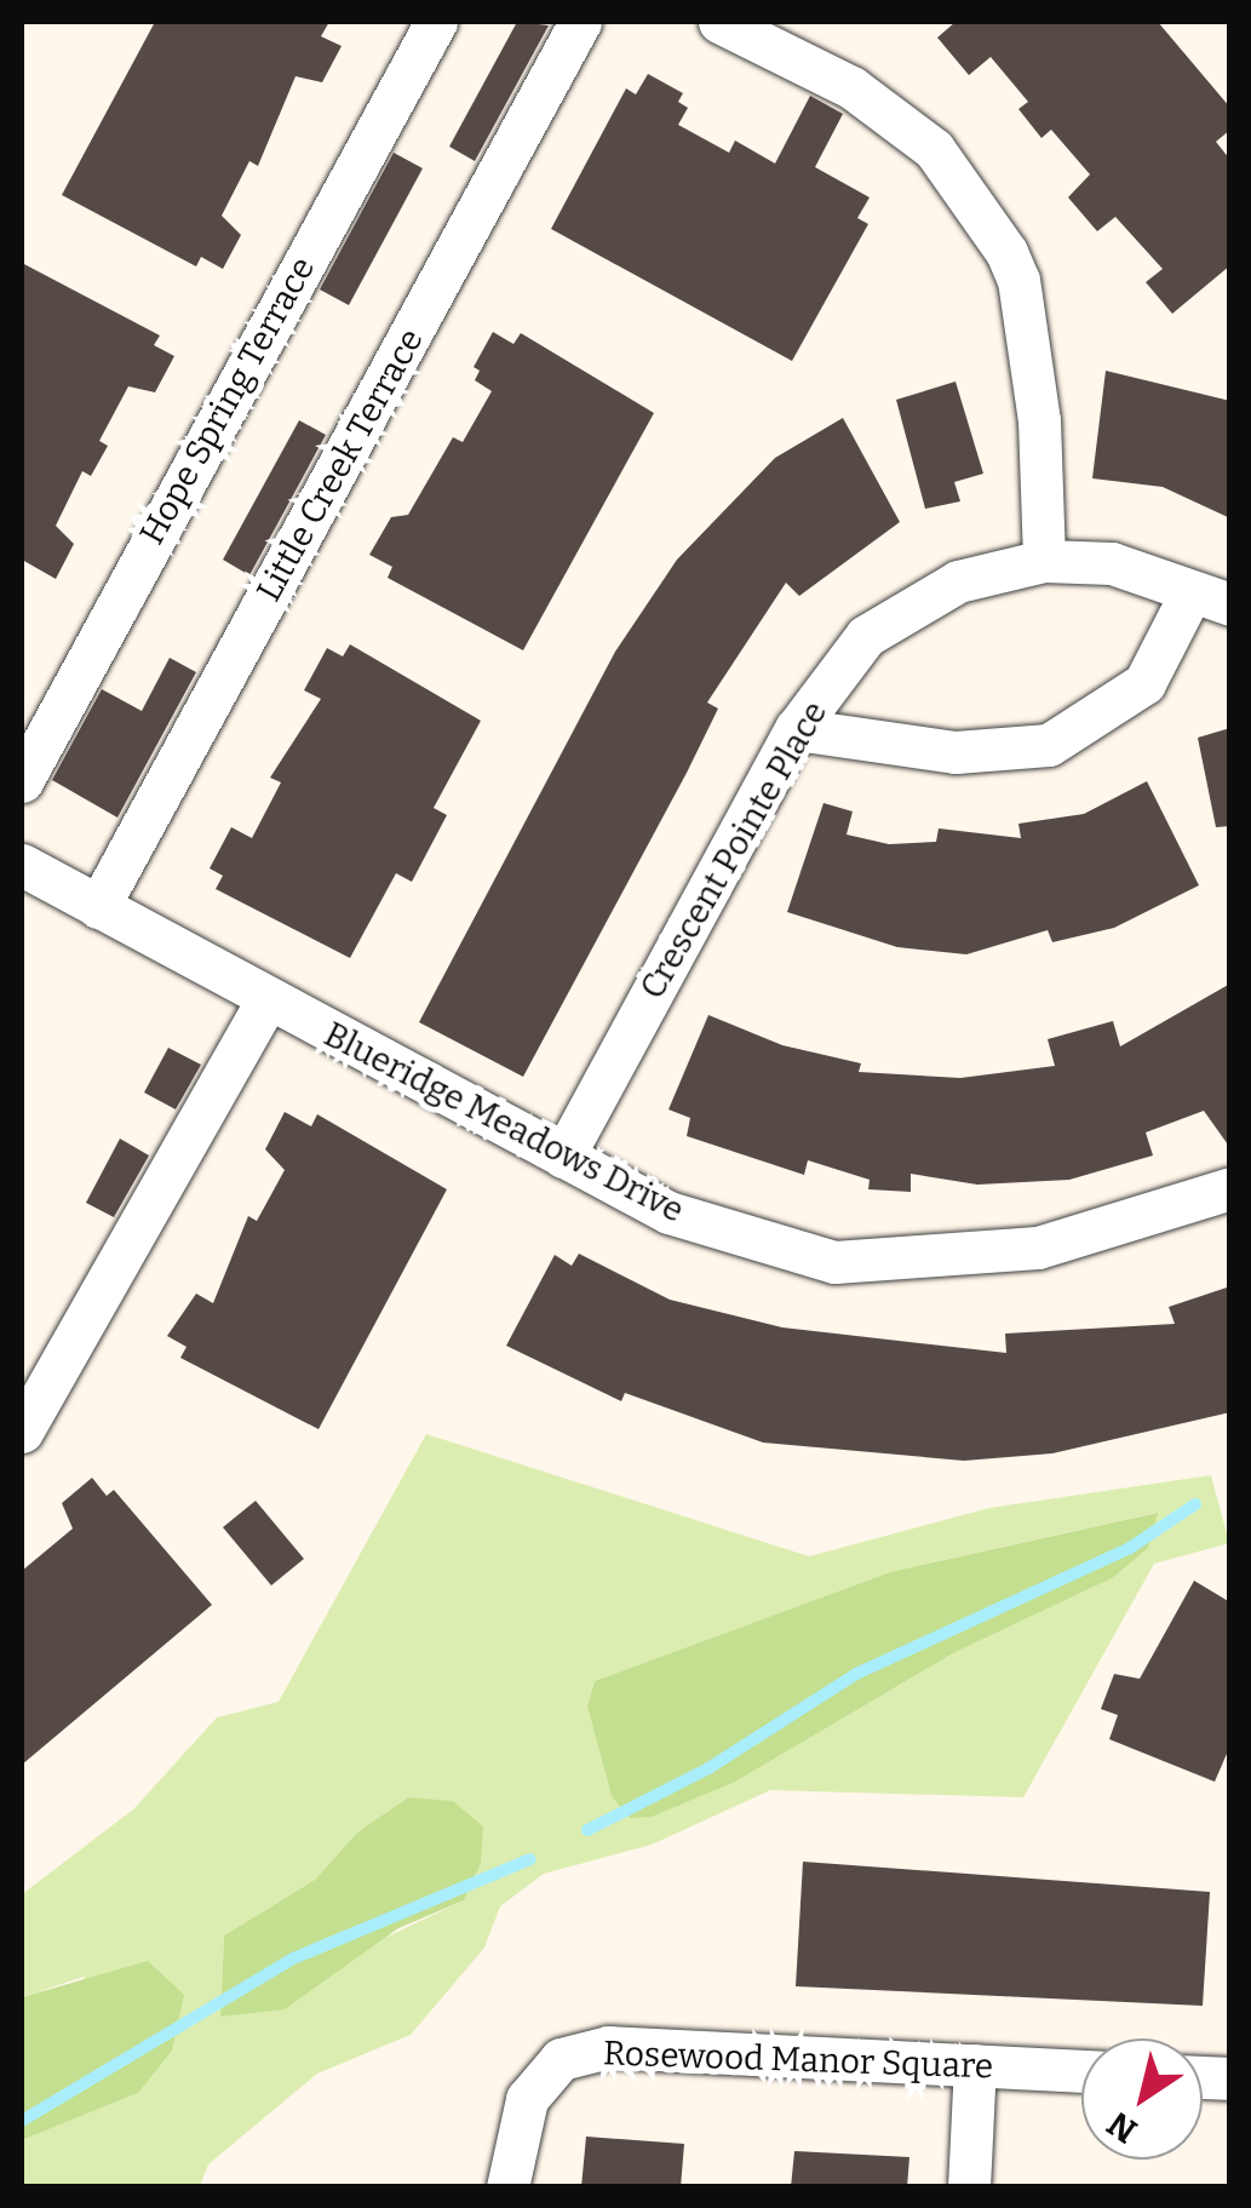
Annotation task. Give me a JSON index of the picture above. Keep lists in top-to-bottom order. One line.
{"streets":{"street":["Hope Spring Terrace","Little Creek Terrace","Crescent Pointe Place","Blueridge Meadows Drive","Rosewood Manor Square"]},"crossings":[["Little Creek Terrace","Blueridge Meadows Drive"],["Crescent Pointe Place","Blueridge Meadows Drive"]],"north":"bottom left"}
